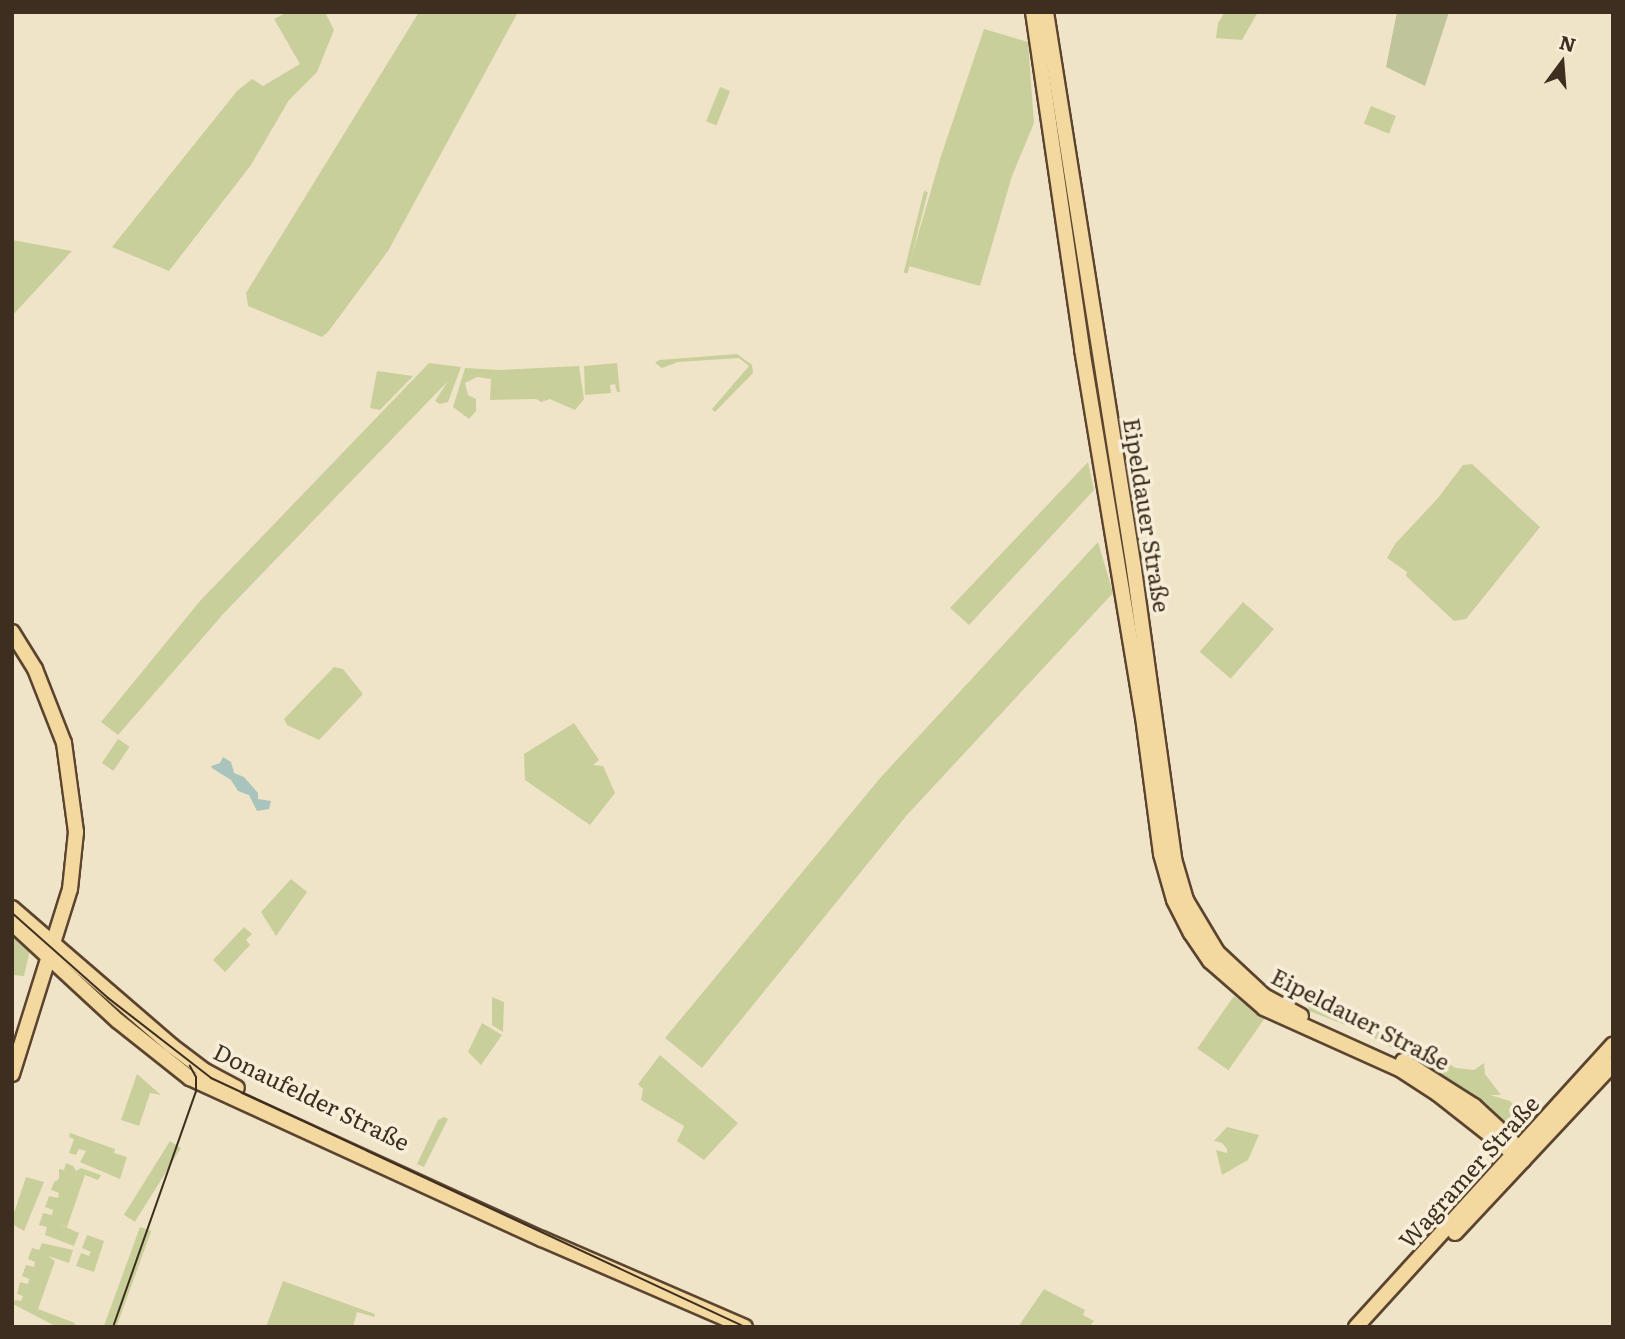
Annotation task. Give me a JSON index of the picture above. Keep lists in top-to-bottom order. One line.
{"streets":{"main road":["Eipeldauer Straße","Donaufelder Straße","Wagramer Straße"]},"crossings":[["Eipeldauer Straße","Wagramer Straße"]],"north":"top"}
